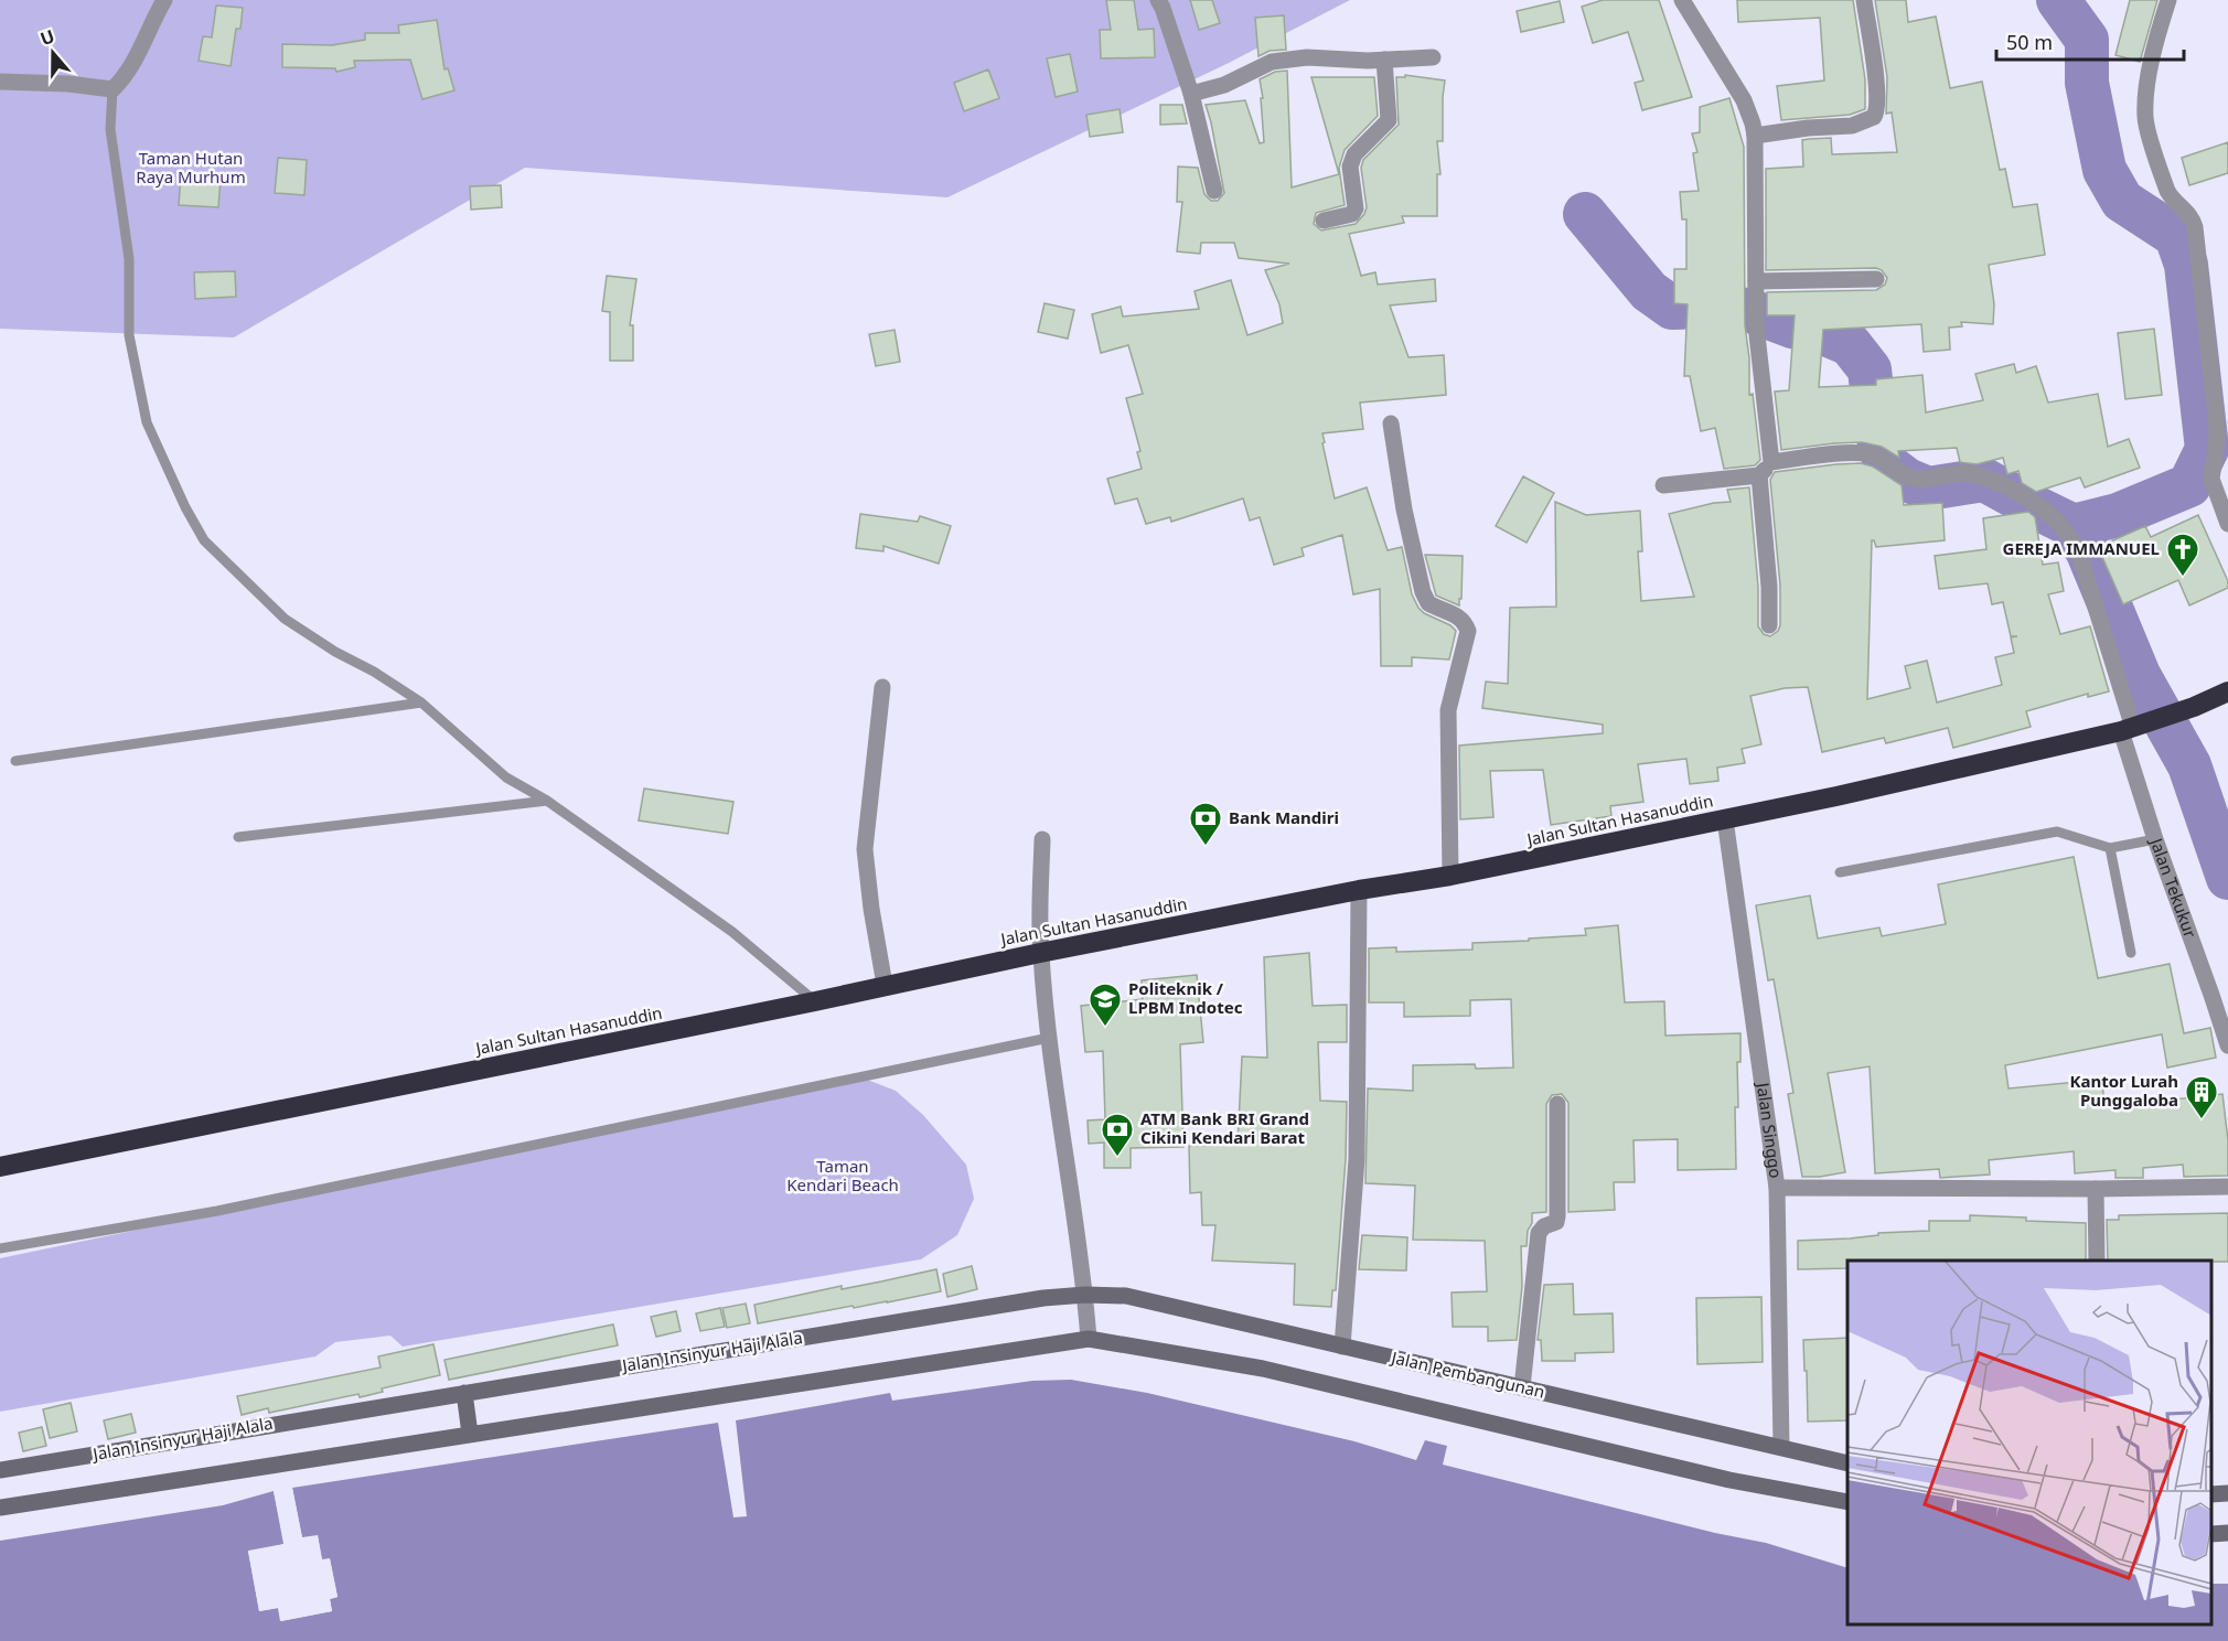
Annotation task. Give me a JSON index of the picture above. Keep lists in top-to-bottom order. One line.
{"streets":{"highway":["Jalan Sultan Hasanuddin"],"main road":["Jalan Insinyur Haji Alala","Jalan Pembangunan"],"street":["Jalan Tekukur","Jalan Singgo"]},"crossings":[["Jalan Sultan Hasanuddin","Jalan Tekukur"],["Jalan Sultan Hasanuddin","Jalan Singgo"],["Jalan Singgo","Jalan Pembangunan"],["Jalan Insinyur Haji Alala","Jalan Pembangunan"]],"parks":["Taman Hutan Raya Murhum","Taman Kendari Beach"],"places":{"church":["GEREJA IMMANUEL"],"bank":["Bank Mandiri","ATM Bank BRI Grand Cikini Kendari Barat"],"school or university":["Politeknik / LPBM Indotec"],"building":["Kantor Lurah Punggaloba"]},"scale_bar":"50 m","north":"top"}
